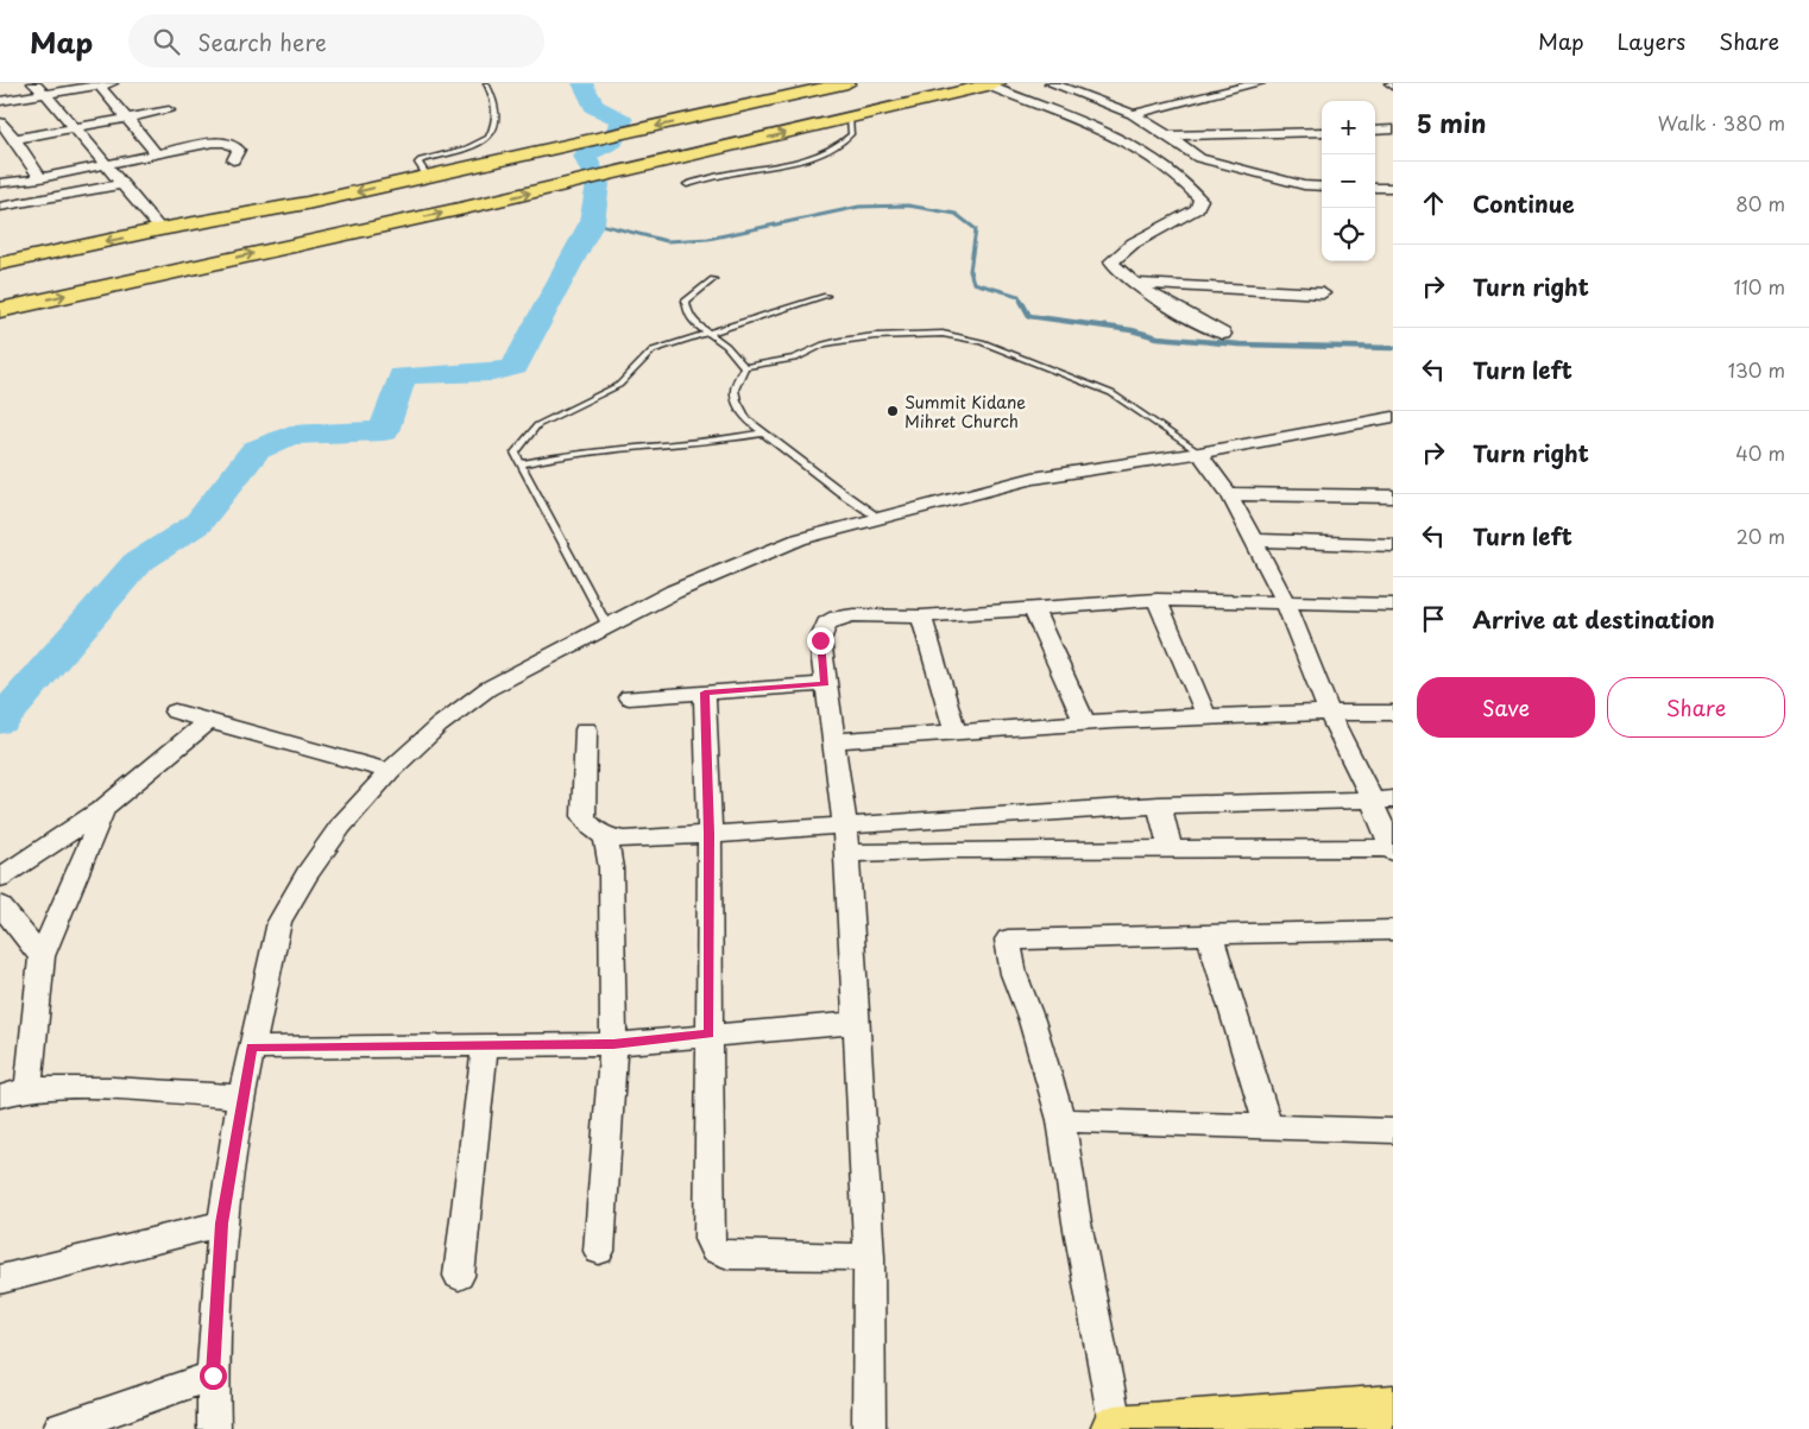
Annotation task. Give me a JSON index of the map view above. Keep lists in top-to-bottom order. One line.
{"places":["Summit Kidane Mihret Church"],"page":{"header":"Map","search":"Search here","nav":["Map","Layers","Share"],"heading":["5 min","Walk · 380 m"],"map_buttons":["+","−"],"list":[["Continue","80 m"],["Turn right","110 m"],["Turn left","130 m"],["Turn right","40 m"],["Turn left","20 m"],"Arrive at destination"],"buttons":["Save","Share"]}}
